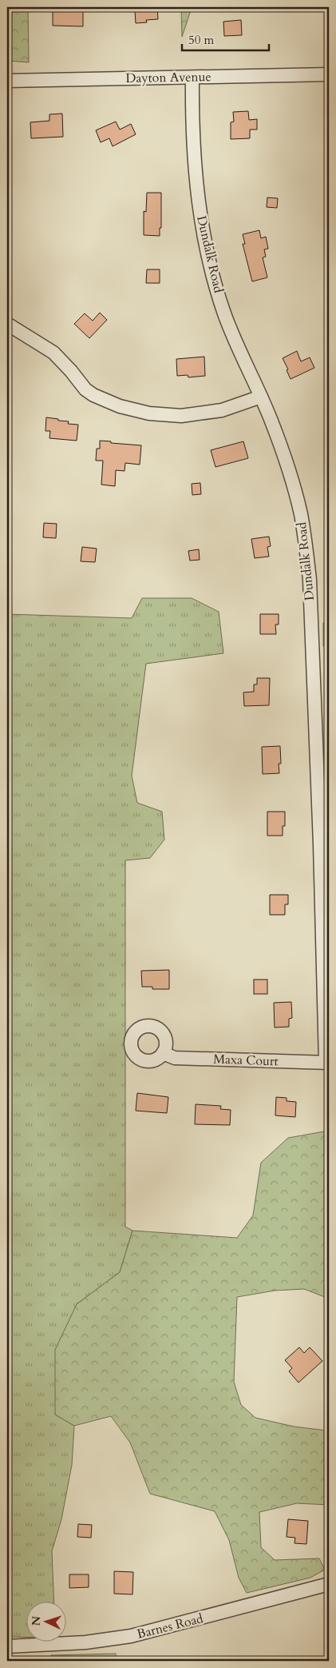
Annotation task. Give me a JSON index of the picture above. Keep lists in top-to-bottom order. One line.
{"streets":{"street":["Dayton Avenue","Dundalk Road","Maxa Court","Barnes Road"]},"crossings":[["Dayton Avenue","Dundalk Road"],["Dundalk Road","Maxa Court"]],"scale_bar":"50 m","north":"left"}
